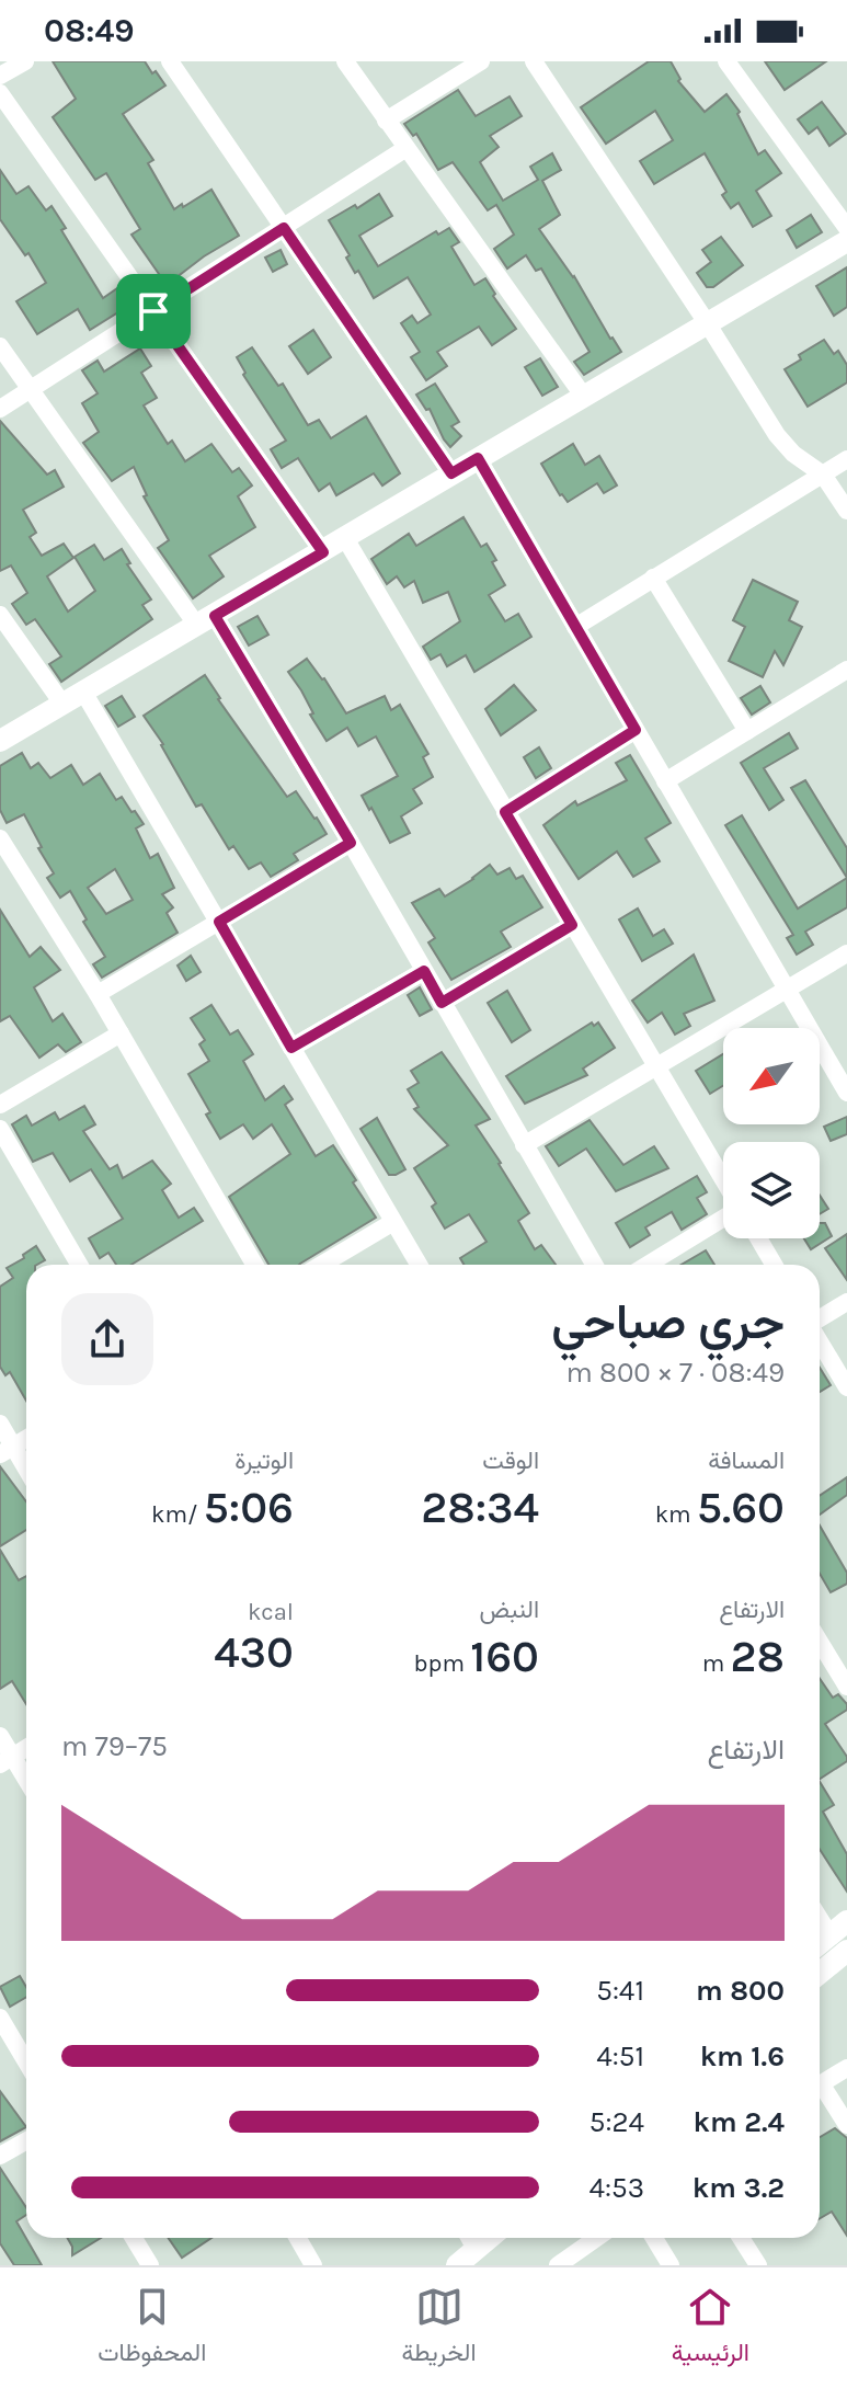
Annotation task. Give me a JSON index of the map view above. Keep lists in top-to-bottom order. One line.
{"north":"bottom left","page":{"status":"08:49","heading":["جري صباحي","08:49 · 7 × 800 m"],"stats":[["المسافة","5.60 km"],["الوقت","28:34"],["الوتيرة","5:06 /km"],["الارتفاع","28 m"],["النبض","160 bpm"],["kcal","430"]],"chart":["الارتفاع","75–79 m"],"list":[{"name":"800 m","note":"5:41"},{"name":"1.6 km","note":"4:51"},{"name":"2.4 km","note":"5:24"},{"name":"3.2 km","note":"4:53"}],"tabs":["الرئيسية","الخريطة","المحفوظات"]}}
